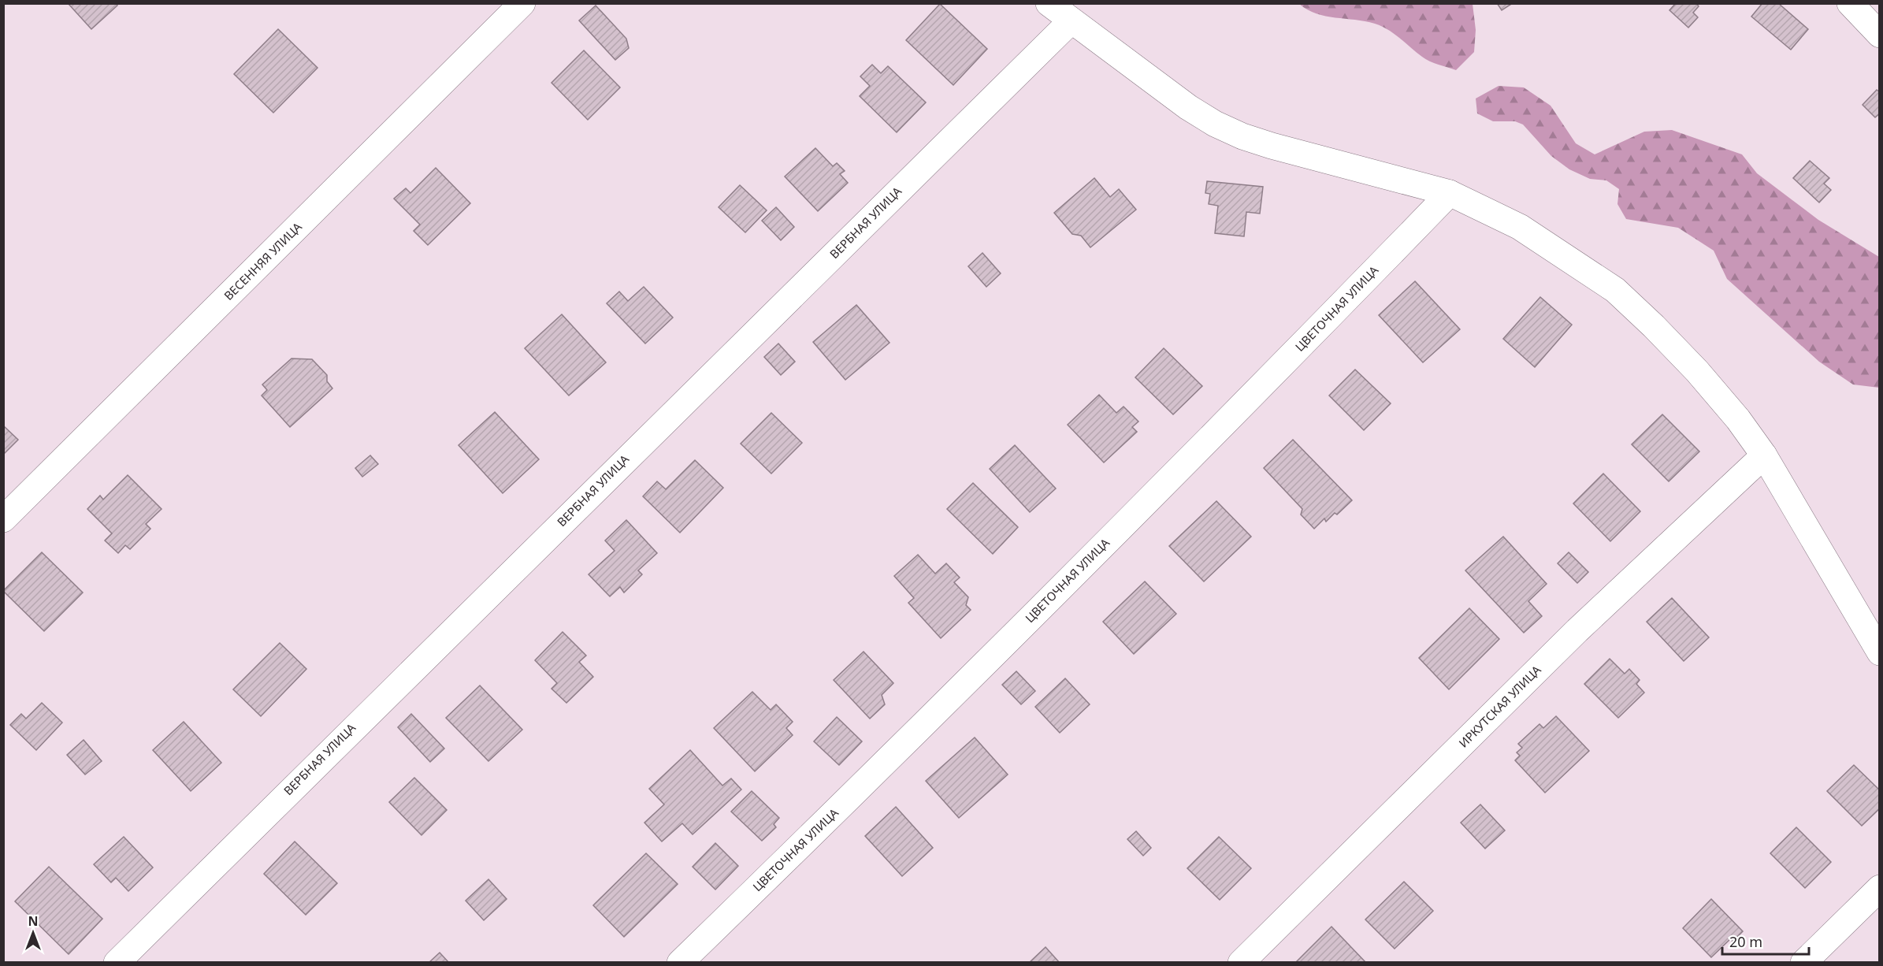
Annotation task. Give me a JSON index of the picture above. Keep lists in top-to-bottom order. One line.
{"streets":{"street":["ВЕРБНАЯ УЛИЦА","ВЕСЕННЯЯ УЛИЦА","ЦВЕТОЧНАЯ УЛИЦА","ИРКУТСКАЯ УЛИЦА"]},"scale_bar":"20 m","north":"top"}
